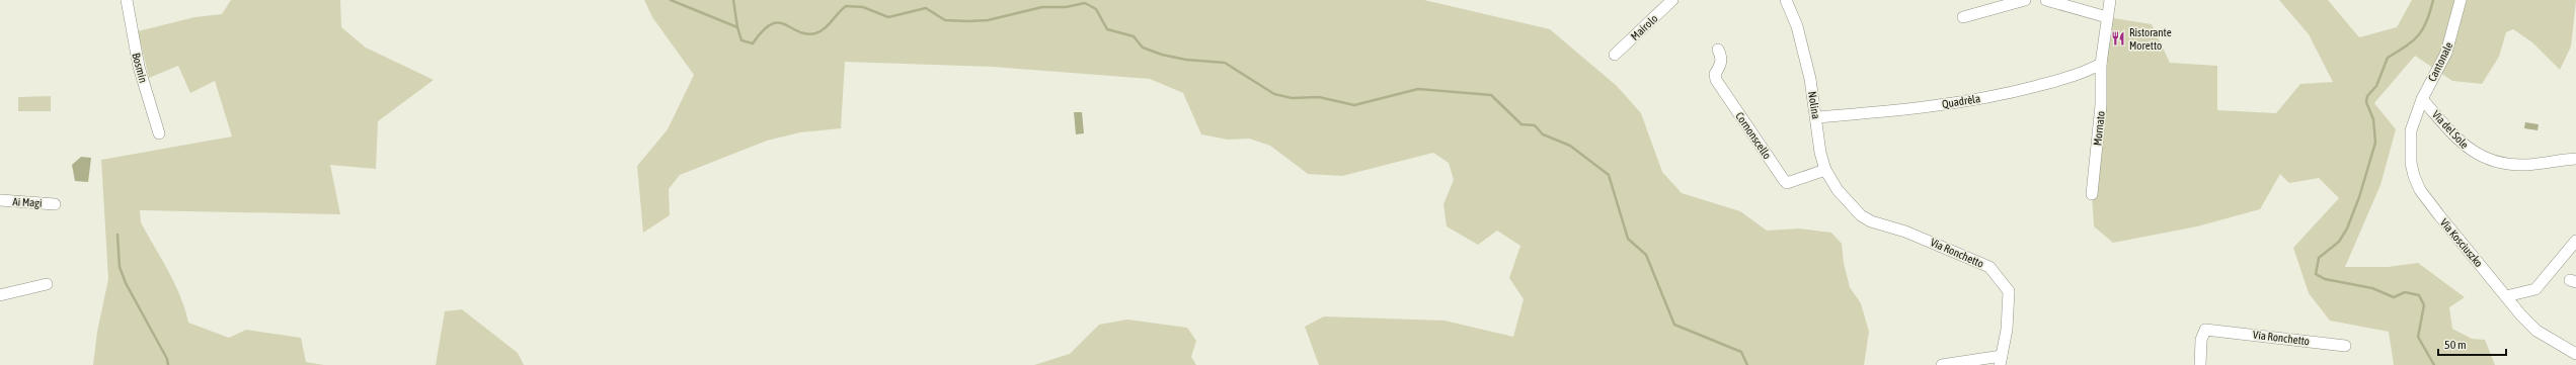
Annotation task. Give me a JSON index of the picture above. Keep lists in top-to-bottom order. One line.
{"streets":{"street":["Mairolo","Cantonale","Bosmin","Quadrèla","Nolina","Mornato","Via del Sole","Cornonscello","Ai Magi","Via Kosciuszko","Via Ronchetto"]},"crossings":[["Cantonale","Via del Sole"],["Cantonale","Via Kosciuszko"],["Quadrèla","Nolina"],["Quadrèla","Mornato"],["Nolina","Cornonscello"],["Nolina","Via Ronchetto"],["Via del Sole","Via Kosciuszko"]],"places":{"restaurant":["Ristorante Moretto"]},"scale_bar":"50 m"}
